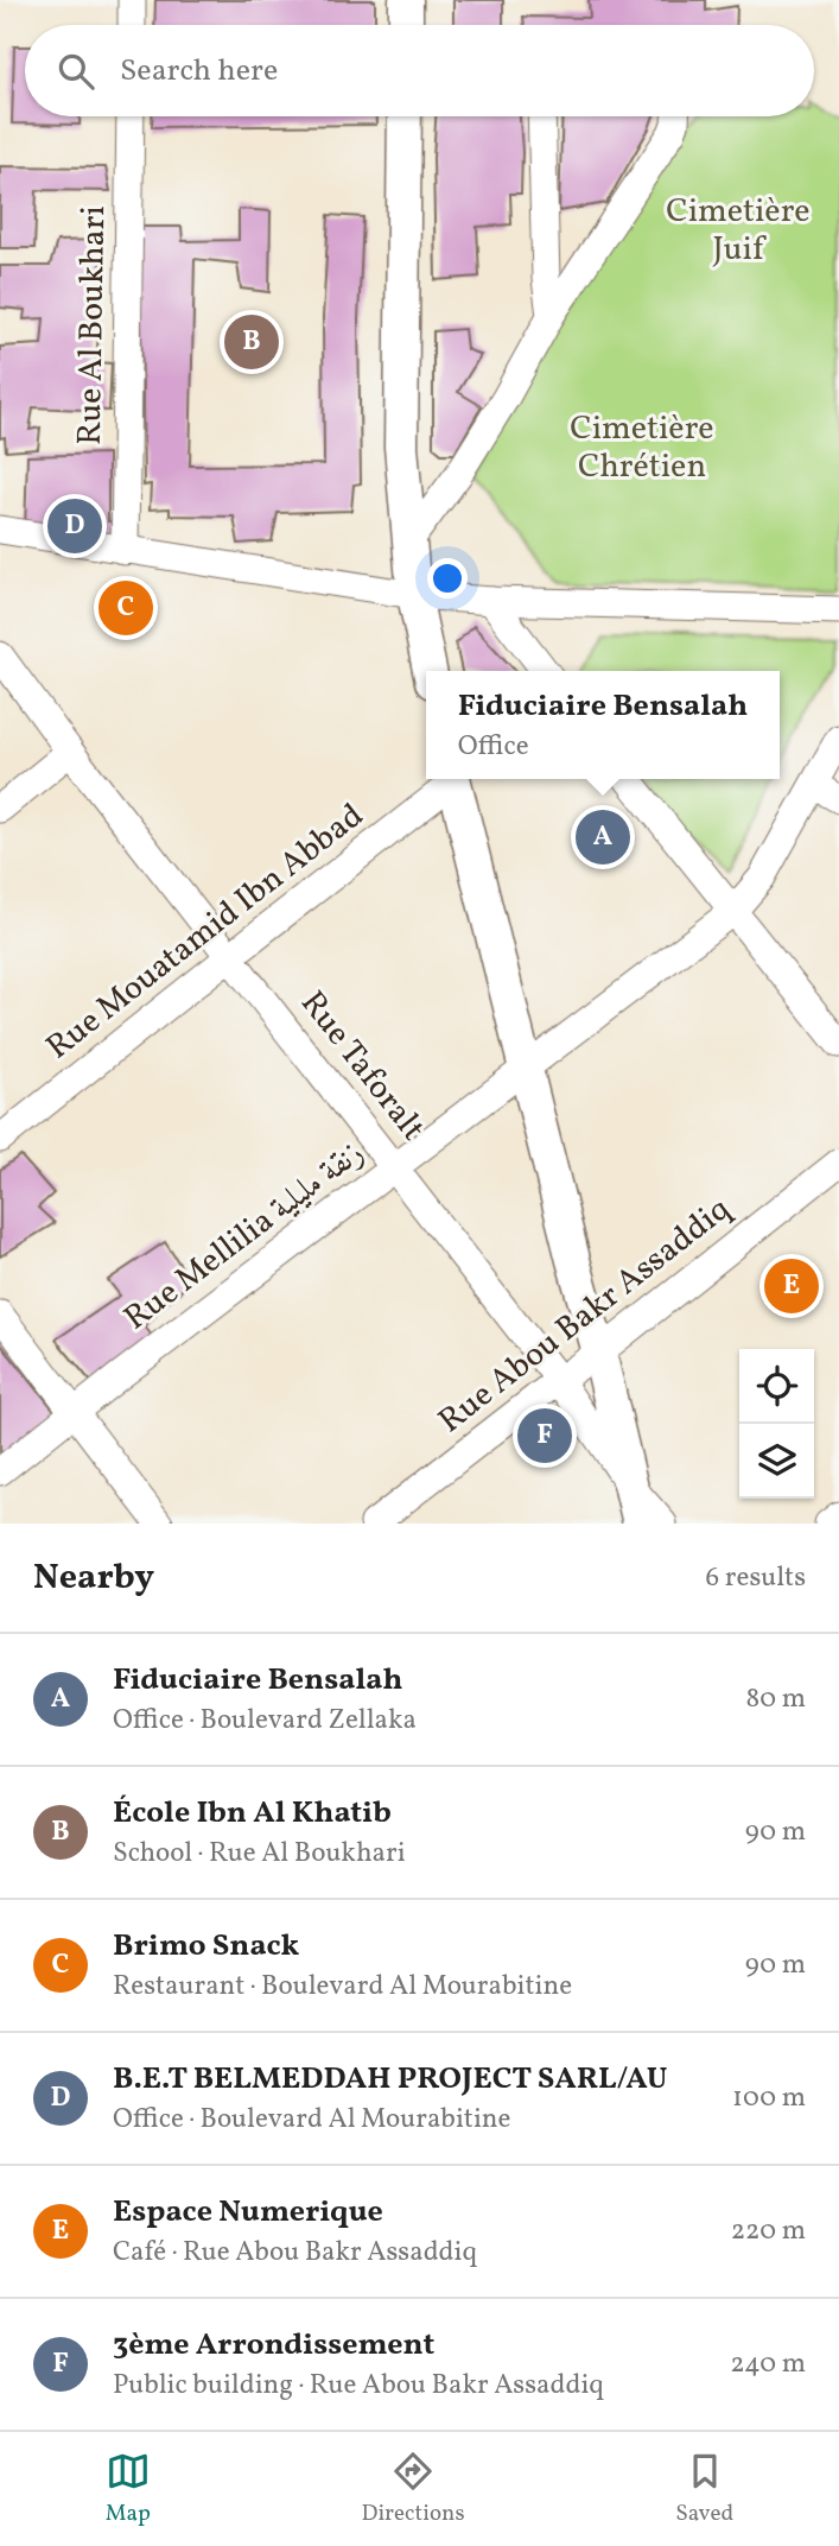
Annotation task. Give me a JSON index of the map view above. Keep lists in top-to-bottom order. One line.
{"streets":{"street":["Rue Al Boukhari","Rue Mouatamid Ibn Abbad","Rue Taforalt","Rue Mellilia زنقة مليلية","Rue Abou Bakr Assaddiq"]},"crossings":[["Rue Mouatamid Ibn Abbad","Rue Taforalt"],["Rue Taforalt","Rue Mellilia زنقة مليلية"],["Rue Taforalt","Rue Abou Bakr Assaddiq"]],"parks":["Cimetière Juif","Cimetière Chrétien"],"page":{"search":"Search here","pins":["B","D","C","A","E","F"],"popup":["Fiduciaire Bensalah","Office"],"heading":["Nearby","6 results"],"list":[{"mark":"A","name":"Fiduciaire Bensalah","note":"Office · Boulevard Zellaka","value":"80 m"},{"mark":"B","name":"École Ibn Al Khatib","note":"School · Rue Al Boukhari","value":"90 m"},{"mark":"C","name":"Brimo Snack","note":"Restaurant · Boulevard Al Mourabitine","value":"90 m"},{"mark":"D","name":"B.E.T BELMEDDAH PROJECT SARL/AU","note":"Office · Boulevard Al Mourabitine","value":"100 m"},{"mark":"E","name":"Espace Numerique","note":"Café · Rue Abou Bakr Assaddiq","value":"220 m"},{"mark":"F","name":"3ème Arrondissement","note":"Public building · Rue Abou Bakr Assaddiq","value":"240 m"}],"nav":["Map","Directions","Saved"]}}
